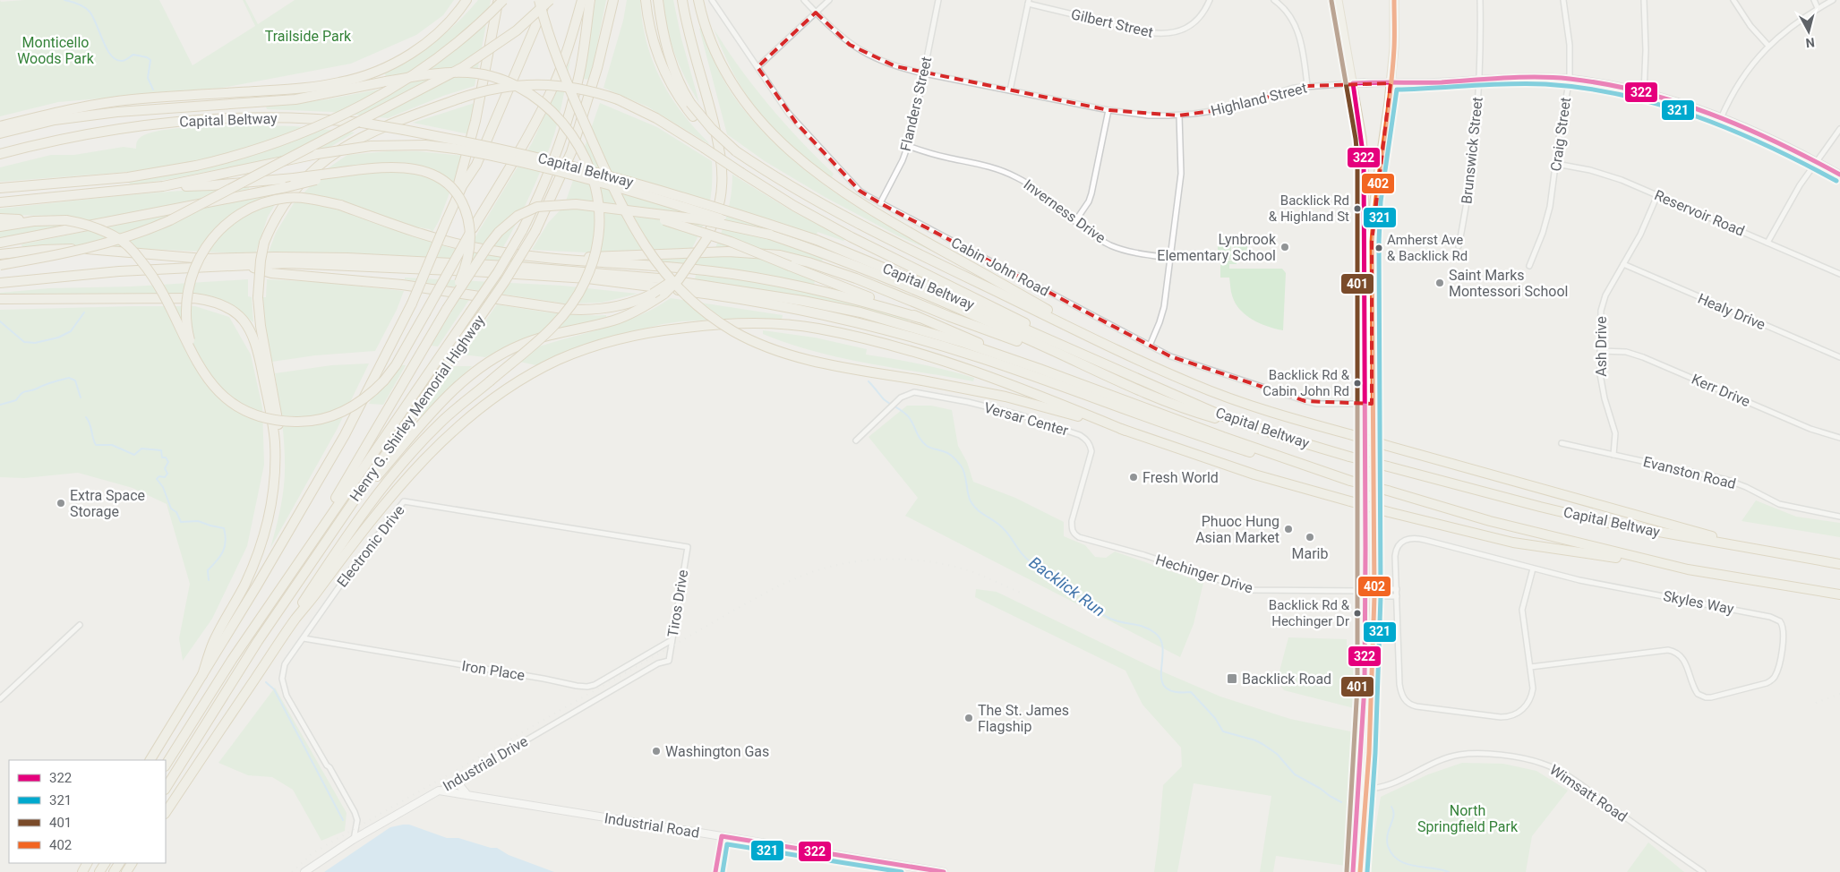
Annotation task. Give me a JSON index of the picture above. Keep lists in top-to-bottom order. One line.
{"streets":{"highway":["Capital Beltway","Henry G. Shirley Memorial Highway"],"street":["Gilbert Street","Highland Street","Flanders Street","Craig Street","Brunswick Street","Inverness Drive","Reservoir Road","Cabin John Road","Healy Drive","Ash Drive","Kerr Drive","Versar Center","Evanston Road","Electronic Drive","Hechinger Drive","Skyles Way","Tiros Drive","Iron Place","Industrial Drive","Wimsatt Road","Industrial Road"]},"crossings":[["Highland Street","Flanders Street"],["Highland Street","Craig Street"],["Highland Street","Brunswick Street"],["Flanders Street","Inverness Drive"],["Flanders Street","Cabin John Road"],["Craig Street","Reservoir Road"],["Reservoir Road","Ash Drive"],["Healy Drive","Ash Drive"],["Ash Drive","Kerr Drive"],["Ash Drive","Evanston Road"],["Versar Center","Hechinger Drive"],["Electronic Drive","Tiros Drive"],["Electronic Drive","Iron Place"],["Electronic Drive","Industrial Drive"],["Tiros Drive","Iron Place"],["Tiros Drive","Industrial Drive"],["Industrial Drive","Industrial Road"]],"water":["Backlick Run"],"parks":["Trailside Park","Monticello Woods Park","North Springfield Park"],"places":{"other":["Backlick Rd & Highland St","Lynbrook Elementary School","Amherst Ave & Backlick Rd","Saint Marks Montessori School","Backlick Rd & Cabin John Rd","Fresh World","Extra Space Storage","Phuoc Hung Asian Market","Marib","Backlick Rd & Hechinger Dr","The St. James Flagship","Washington Gas"],"transit":["Backlick Road"]},"lines":["transit line 402","transit line 401","transit line 322","transit line 321"],"legend":["322","321","401","402"],"north":"bottom"}
